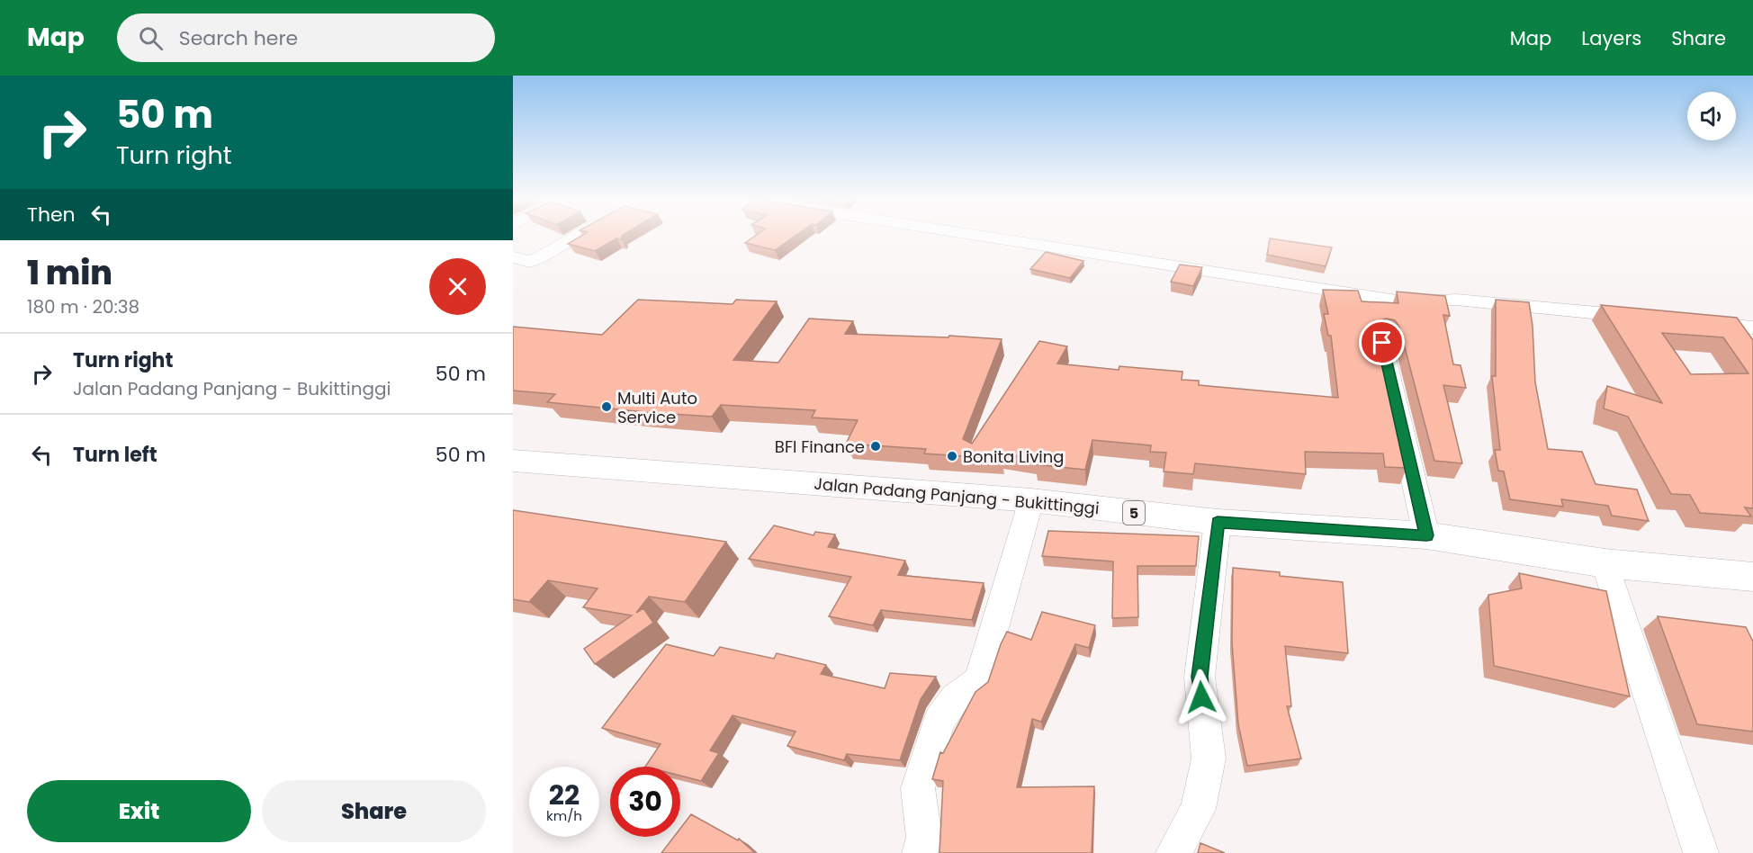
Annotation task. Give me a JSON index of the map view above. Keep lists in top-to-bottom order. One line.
{"streets":{"highway":["Jalan Padang Panjang - Bukittinggi","5"]},"places":["Multi Auto Service","BFI Finance","Bonita Living"],"page":{"header":"Map","search":"Search here","nav":["Map","Layers","Share"],"turn":["50 m","Turn right"],"then":"Then","heading":["1 min","180 m · 20:38"],"list":[{"name":"Turn right","note":"Jalan Padang Panjang - Bukittinggi","value":"50 m"},{"name":"Turn left","value":"50 m"}],"speed":"22 km/h","limit":"30","buttons":["Exit","Share"]}}
